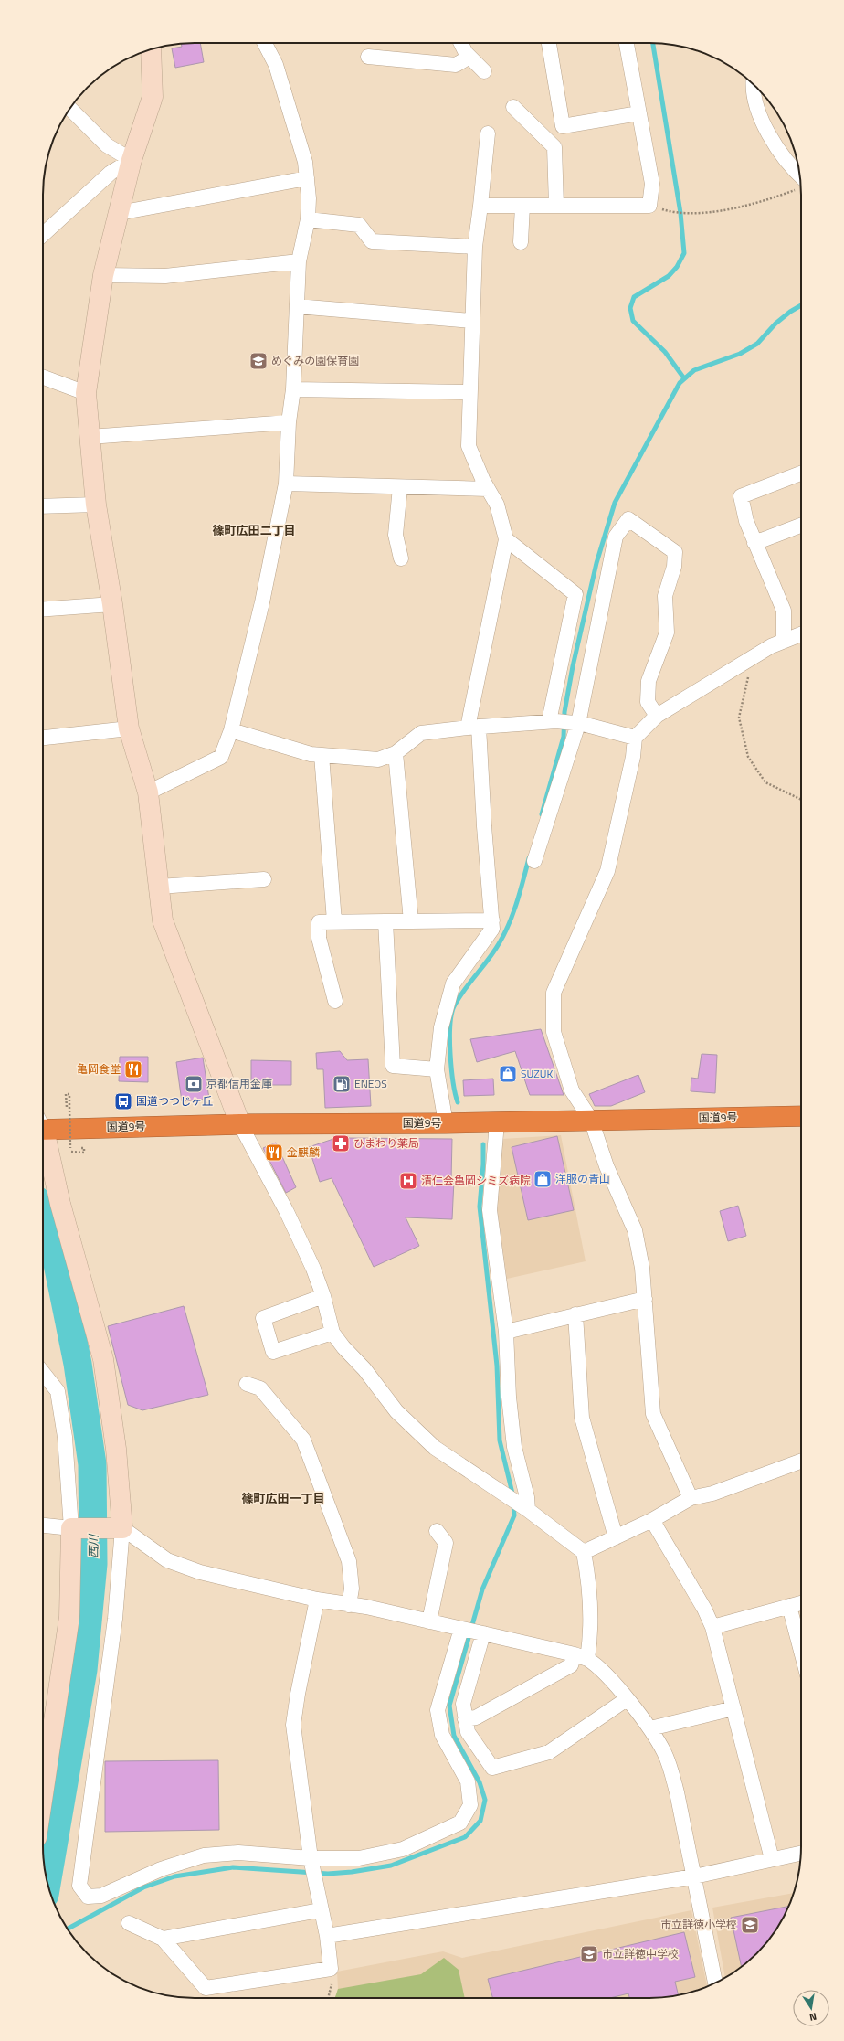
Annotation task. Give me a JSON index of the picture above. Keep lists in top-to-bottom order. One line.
{"streets":{"highway":["国道9号"]},"districts":["篠町広田二丁目","篠町広田一丁目"],"water":["西川"],"places":{"school or university":["めぐみの園保育園","市立詳徳小学校","市立詳徳中学校"],"restaurant":["亀岡食堂","金麒麟"],"shop":["SUZUKI","洋服の青山"],"bank":["京都信用金庫"],"fuel station":["ENEOS"],"bus stop":["国道つつじヶ丘"],"pharmacy":["ひまわり薬局"],"hospital":["清仁会亀岡シミズ病院"]},"north":"bottom"}
